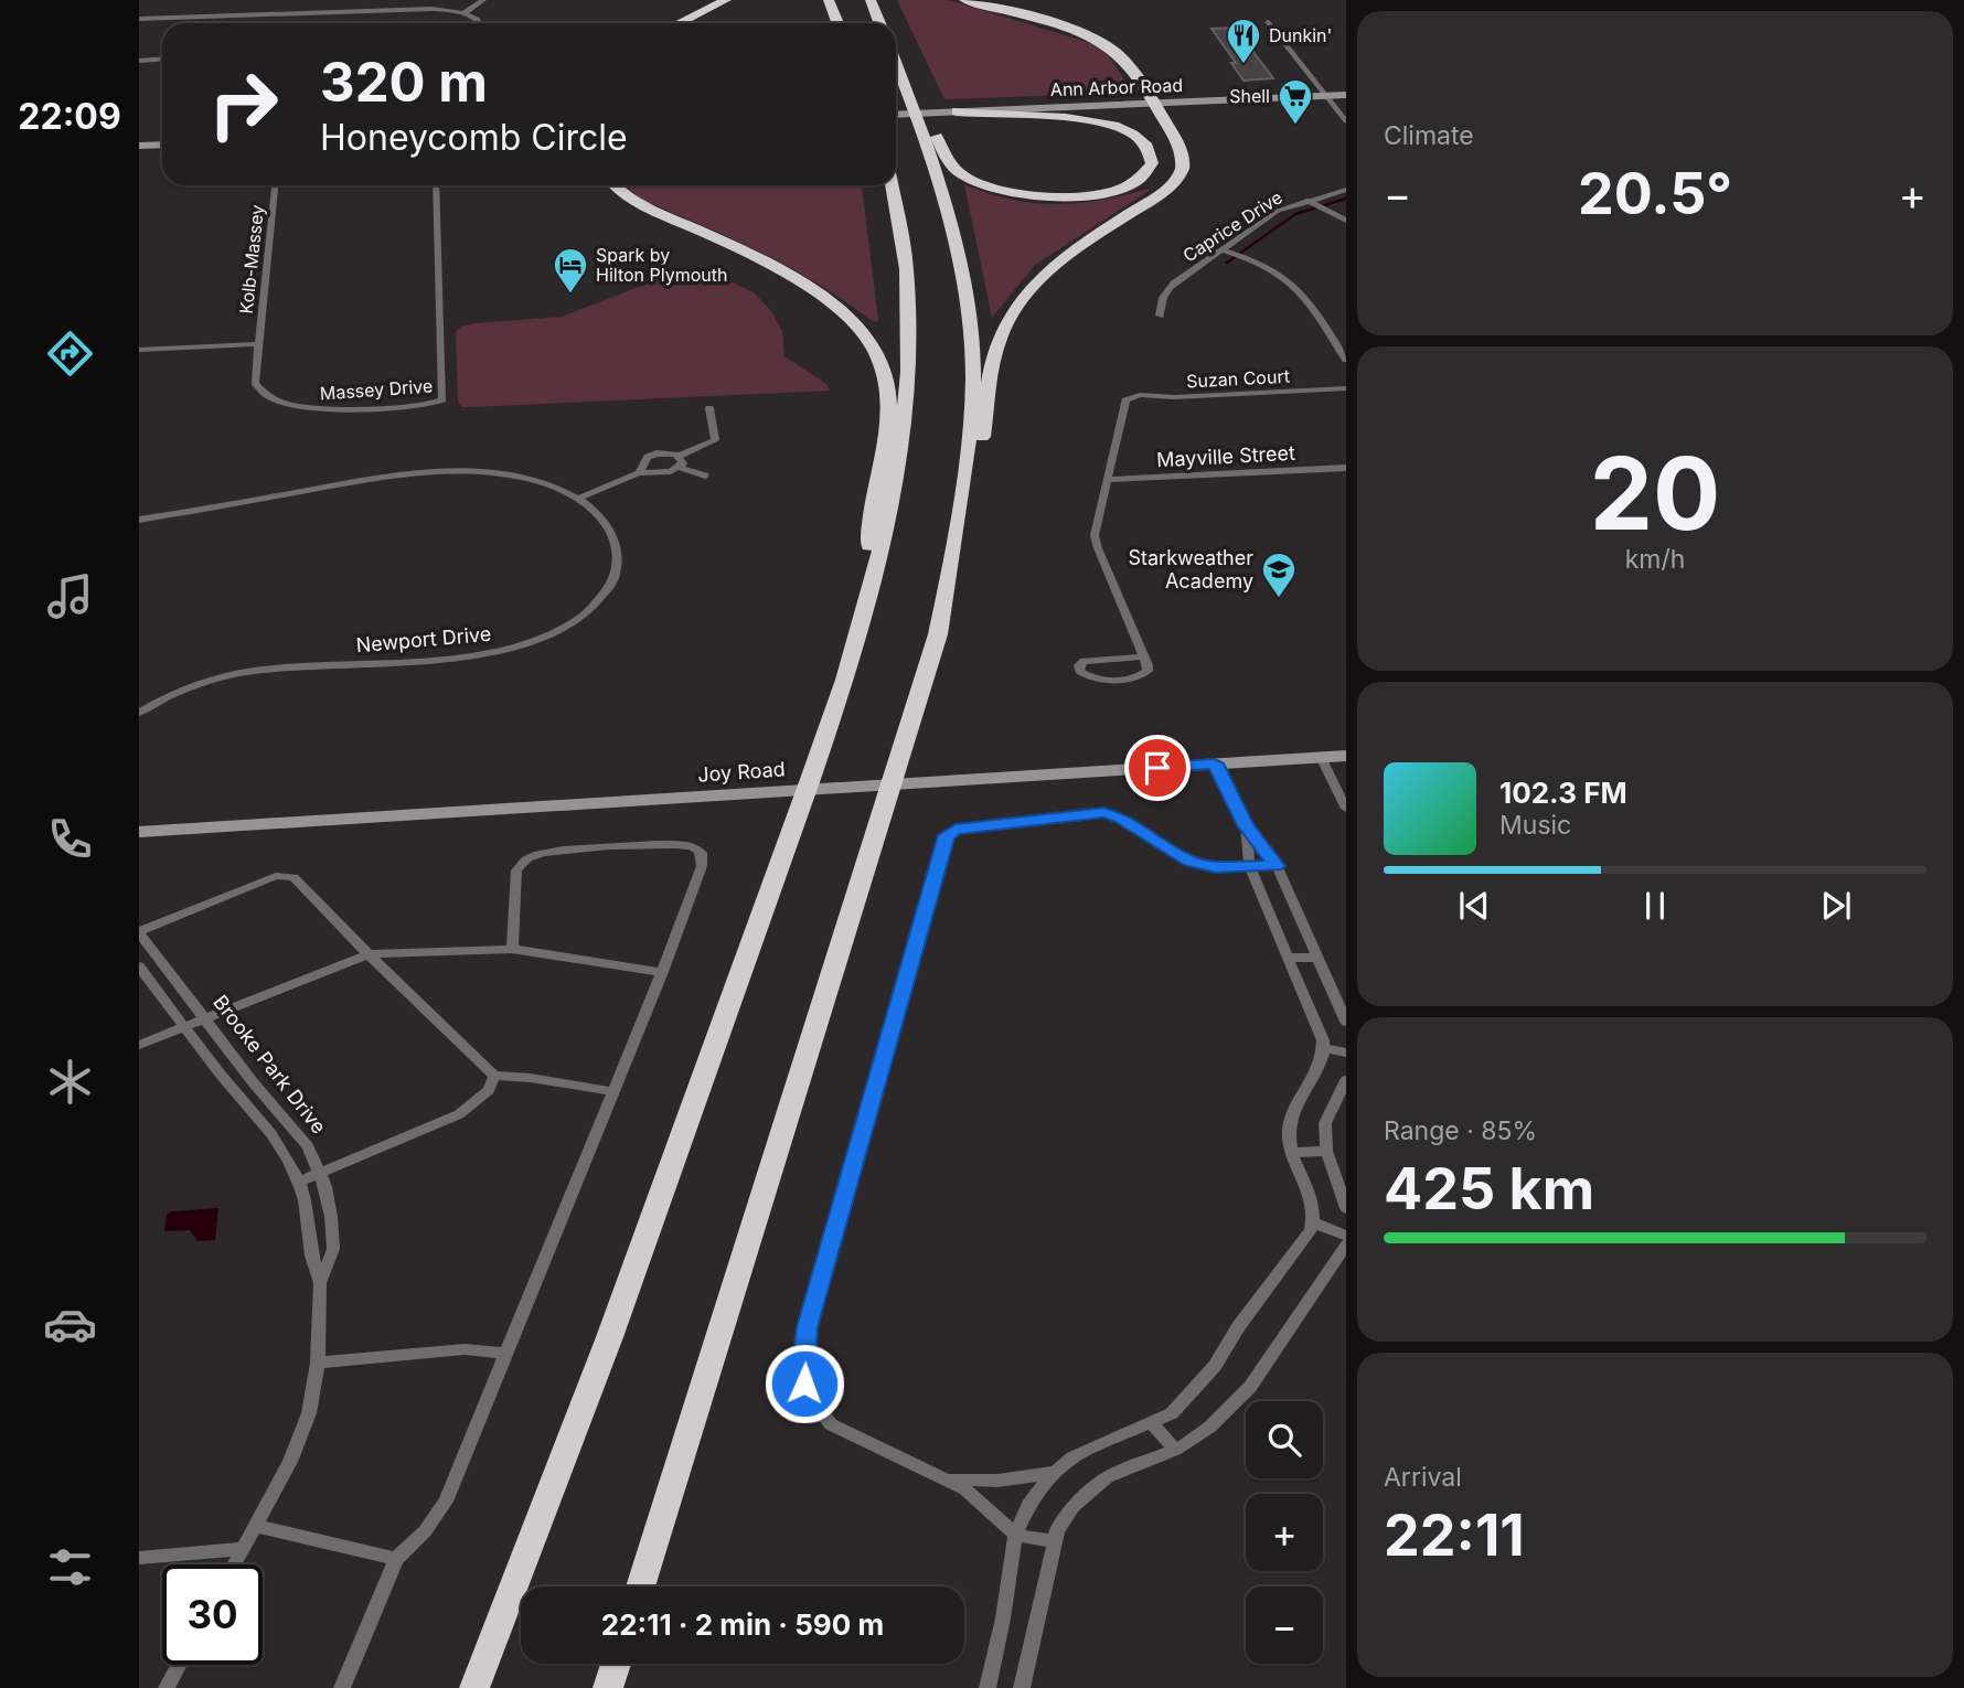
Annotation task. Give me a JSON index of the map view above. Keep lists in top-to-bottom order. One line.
{"streets":{"street":["Ann Arbor Road","Caprice Drive","Kolb-Massey","Suzan Court","Massey Drive","Mayville Street","Newport Drive","Joy Road","Brooke Park Drive"]},"crossings":[["Kolb-Massey","Massey Drive"],["Suzan Court","Mayville Street"]],"places":{"restaurant":["Dunkin'"],"supermarket":["Shell"],"hotel":["Spark by Hilton Plymouth"],"school or university":["Starkweather Academy"]},"page":{"tabs":"22:09","tile":["Climate",["20","km/h"],["Range · 85%","425 km"],["Arrival","22:11"]],"turn":["320 m","Honeycomb Circle"],"heat":["−","20.5°","+"],"song":["102.3 FM","Music"],"map_buttons":["+","−"],"limit":"30","trip":"22:11 · 2 min · 590 m"}}
